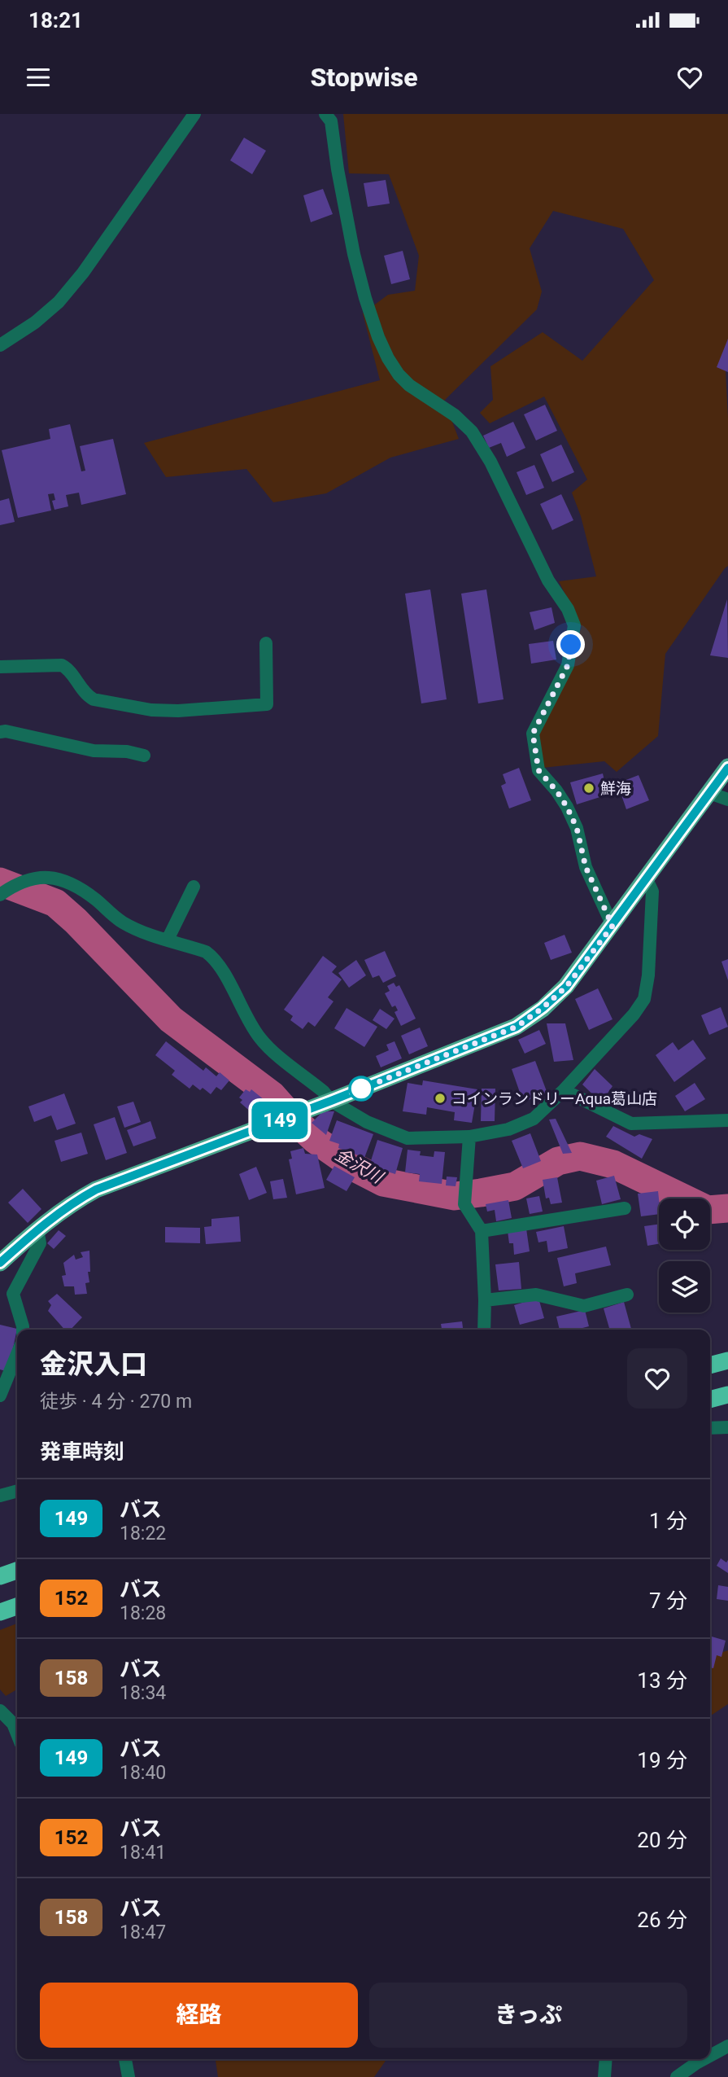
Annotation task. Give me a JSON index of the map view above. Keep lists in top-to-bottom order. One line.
{"water":["金沢川"],"places":["鮮海","コインランドリーAqua葛山店"],"lines":["bus line 149"],"page":{"status":"18:21","header":"Stopwise","on_map":"149","heading":[["金沢入口","徒歩 · 4 分 · 270 m"],"発車時刻"],"list":[{"mark":"149","name":"バス","note":"18:22","value":"1 分"},{"mark":"152","name":"バス","note":"18:28","value":"7 分"},{"mark":"158","name":"バス","note":"18:34","value":"13 分"},{"mark":"149","name":"バス","note":"18:40","value":"19 分"},{"mark":"152","name":"バス","note":"18:41","value":"20 分"},{"mark":"158","name":"バス","note":"18:47","value":"26 分"}],"buttons":["経路","きっぷ"]}}
